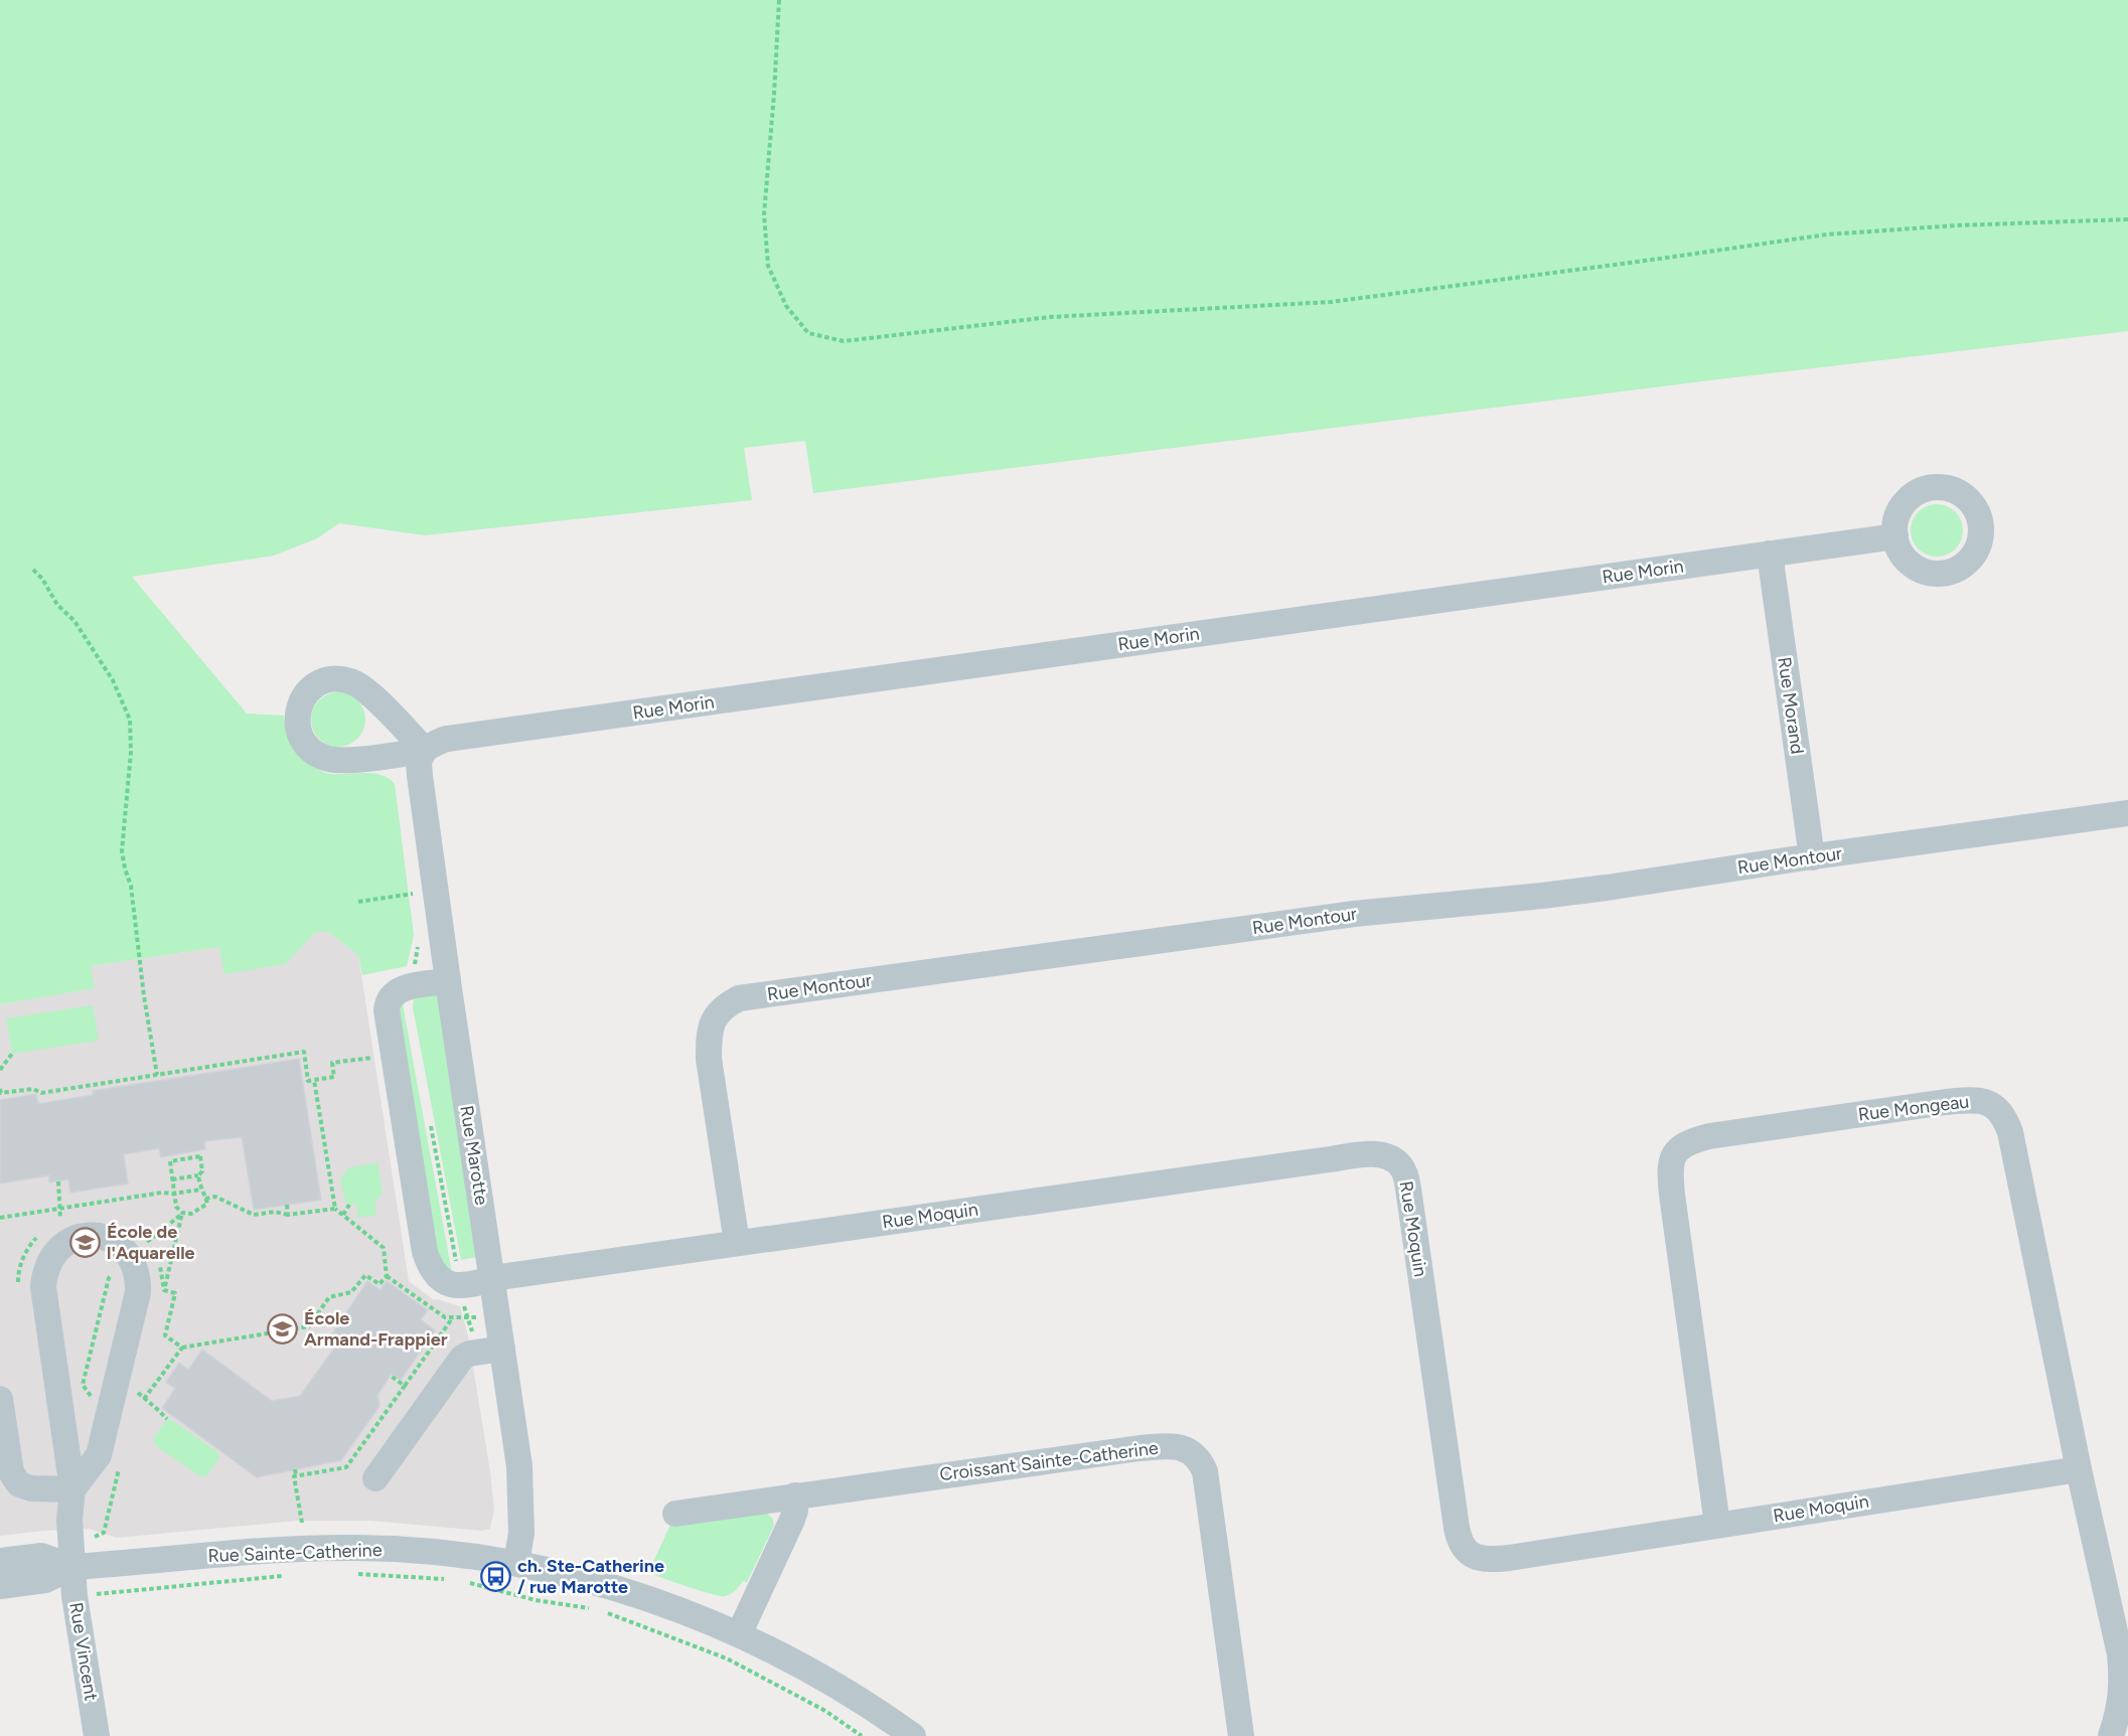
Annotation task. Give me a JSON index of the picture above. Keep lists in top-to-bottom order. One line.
{"streets":{"street":["Rue Morin","Rue Morand","Rue Montour","Rue Mongeau","Rue Marotte","Rue Moquin","Croissant Sainte-Catherine","Rue Sainte-Catherine","Rue Vincent"]},"crossings":[["Rue Morin","Rue Morand"],["Rue Morin","Rue Marotte"],["Rue Morand","Rue Montour"],["Rue Montour","Rue Moquin"],["Rue Mongeau","Rue Moquin"],["Rue Marotte","Rue Moquin"],["Rue Marotte","Rue Sainte-Catherine"],["Rue Sainte-Catherine","Rue Vincent"]],"places":{"school or university":["École de l'Aquarelle","École Armand-Frappier"],"bus stop":["ch. Ste-Catherine / rue Marotte"]}}
